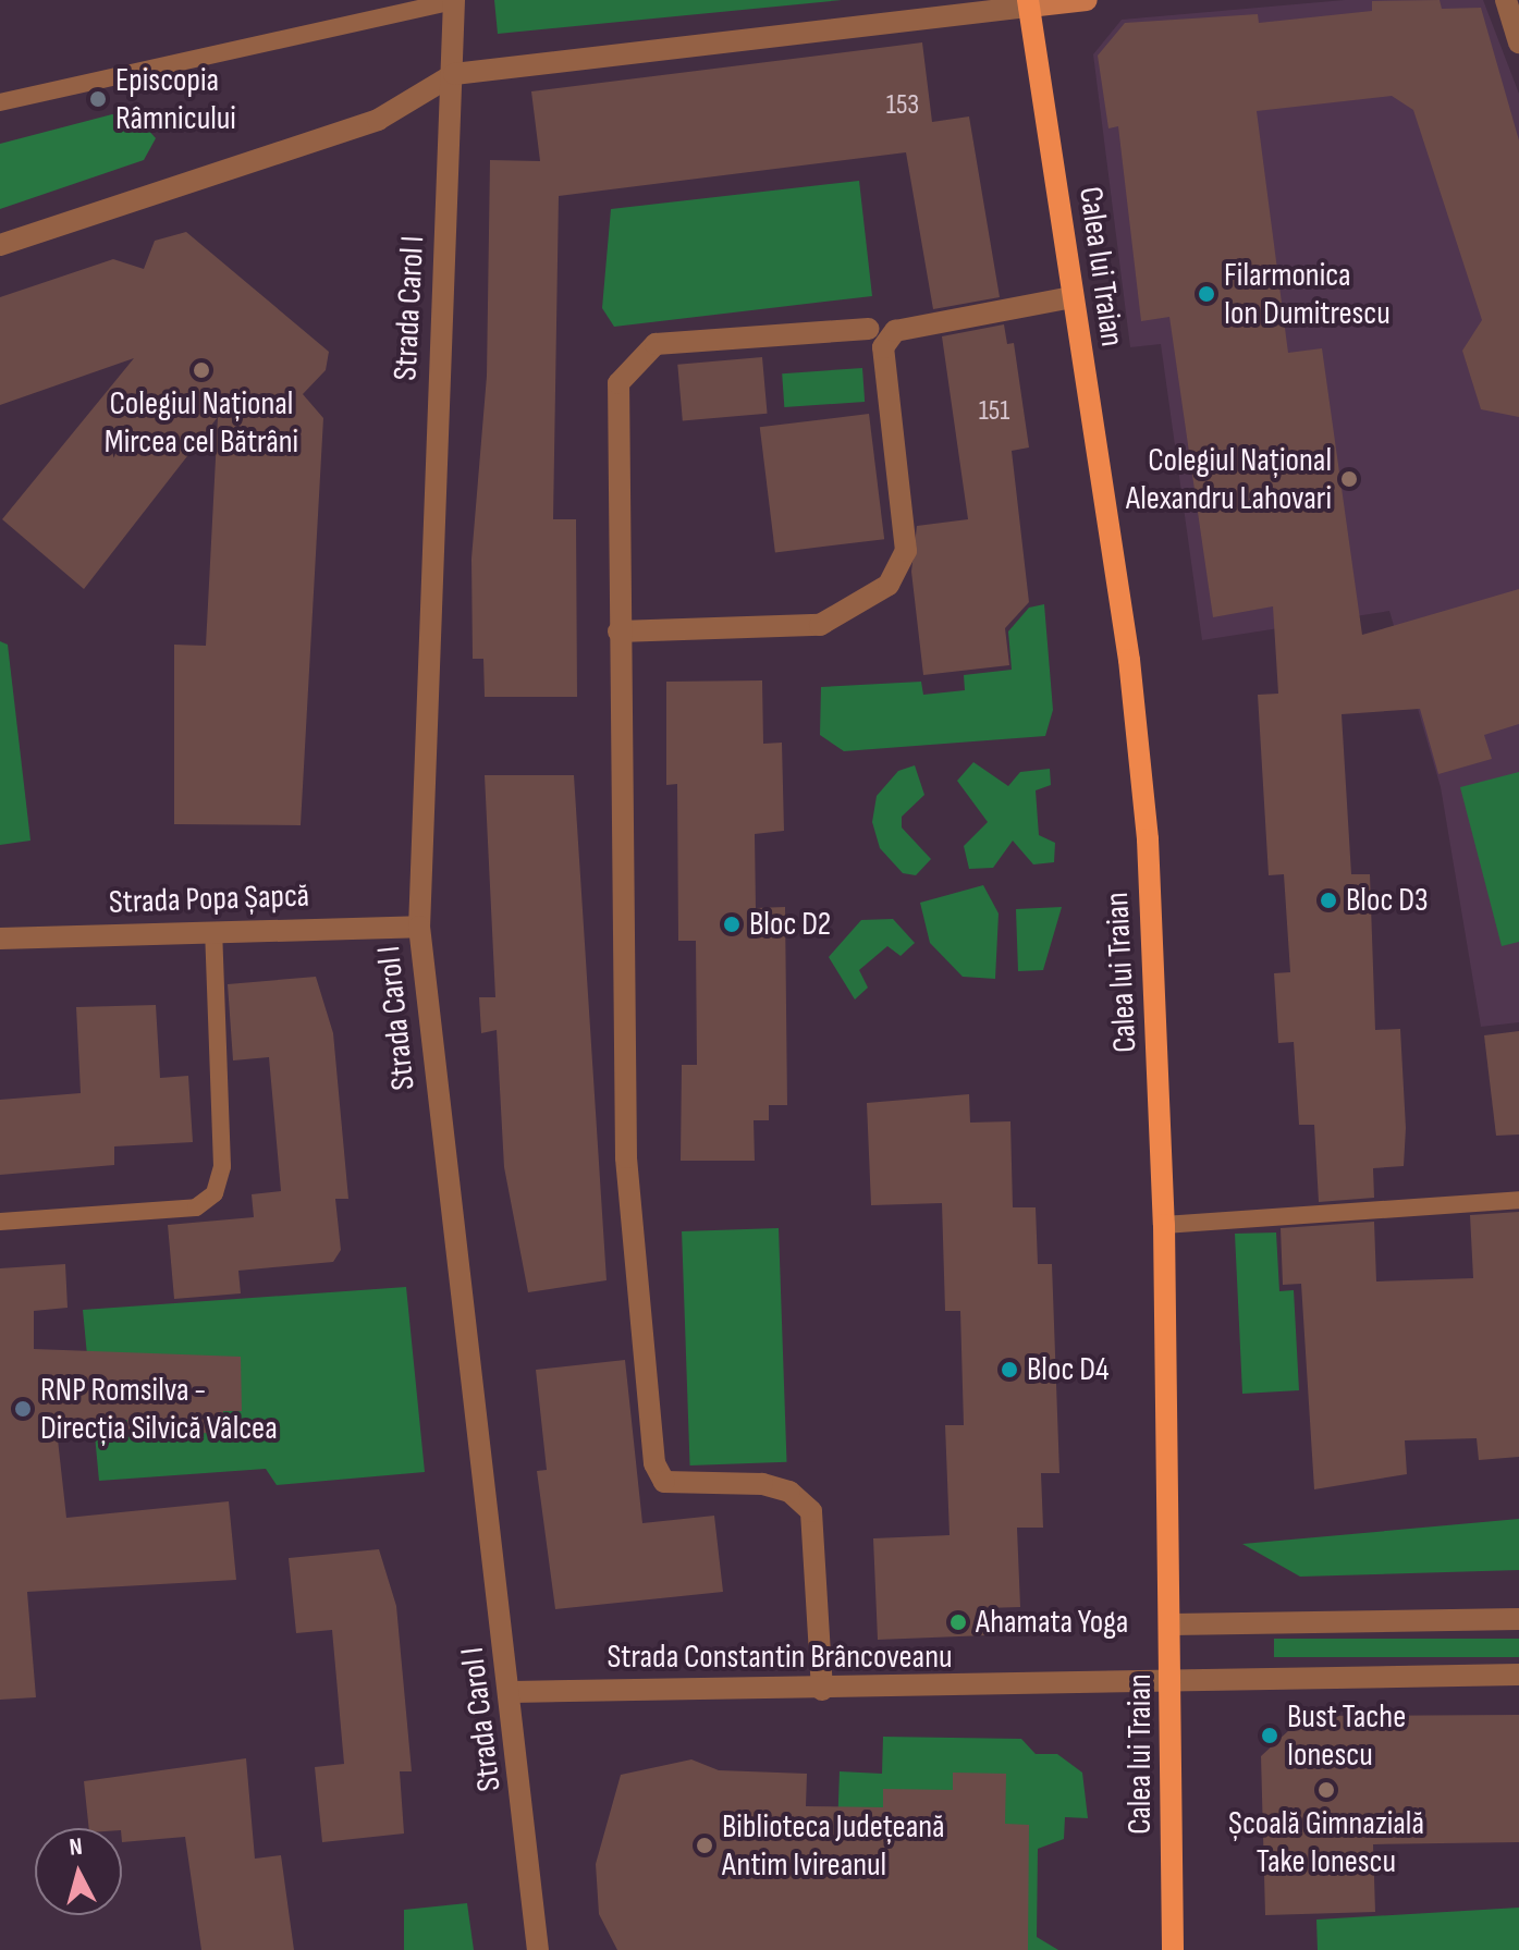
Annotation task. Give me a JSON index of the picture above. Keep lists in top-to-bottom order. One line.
{"streets":{"main road":["Calea lui Traian"],"street":["Strada Carol I","Strada Popa Șapcă","Strada Constantin Brâncoveanu"]},"crossings":[["Calea lui Traian","Strada Constantin Brâncoveanu"],["Strada Carol I","Strada Popa Șapcă"],["Strada Carol I","Strada Constantin Brâncoveanu"]],"places":["Episcopia Râmnicului","Filarmonica Ion Dumitrescu","Colegiul Național Mircea cel Bătrâni","Colegiul Național Alexandru Lahovari","Bloc D3","Bloc D2","Bloc D4","RNP Romsilva - Direcția Silvică Vâlcea","Ahamata Yoga","Bust Tache Ionescu","Școală Gimnazială Take Ionescu","Biblioteca Județeană Antim Ivireanul"],"house_numbers":["153","151"],"north":"top"}
